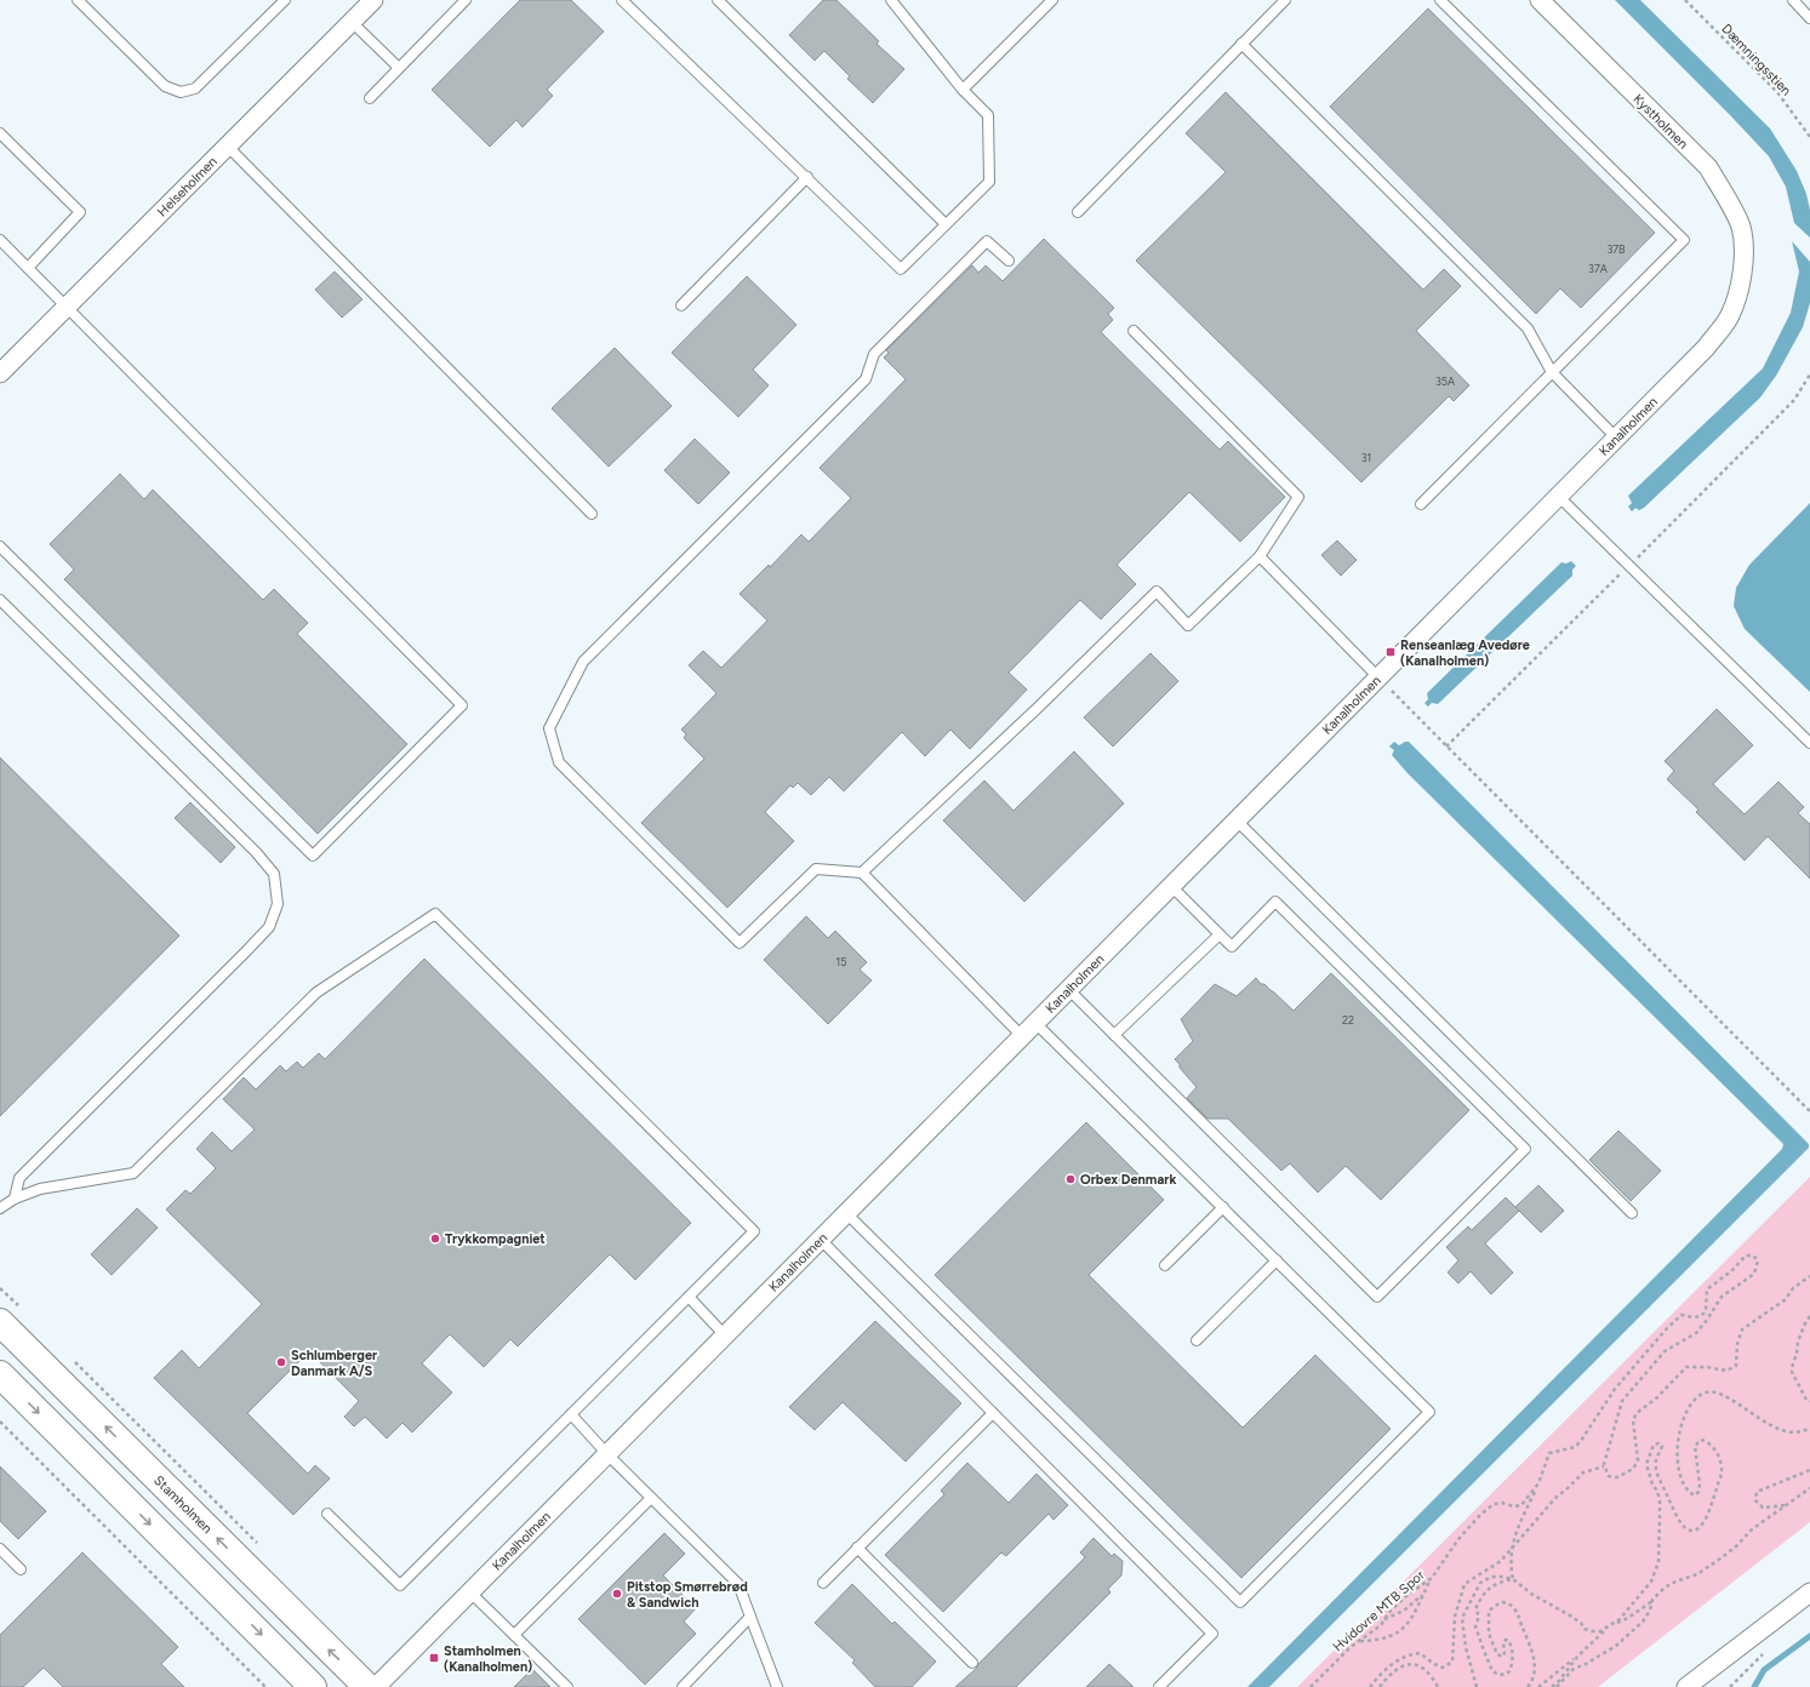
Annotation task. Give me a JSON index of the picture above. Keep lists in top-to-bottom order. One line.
{"streets":{"street":["Kystholmen","Helseholmen","Kanalholmen","Stamholmen"],"path":["Dæmningsstien","Hvidovre MTB Spor"]},"crossings":[["Kystholmen","Kanalholmen"]],"places":{"transit":["Renseanlæg Avedøre (Kanalholmen)","Stamholmen (Kanalholmen)"],"other":["Orbex Denmark","Trykkompagniet","Schlumberger Danmark A/S","Pitstop Smørrebrød & Sandwich"]},"house_numbers":["37B","37A","35A","31","15","22"]}
